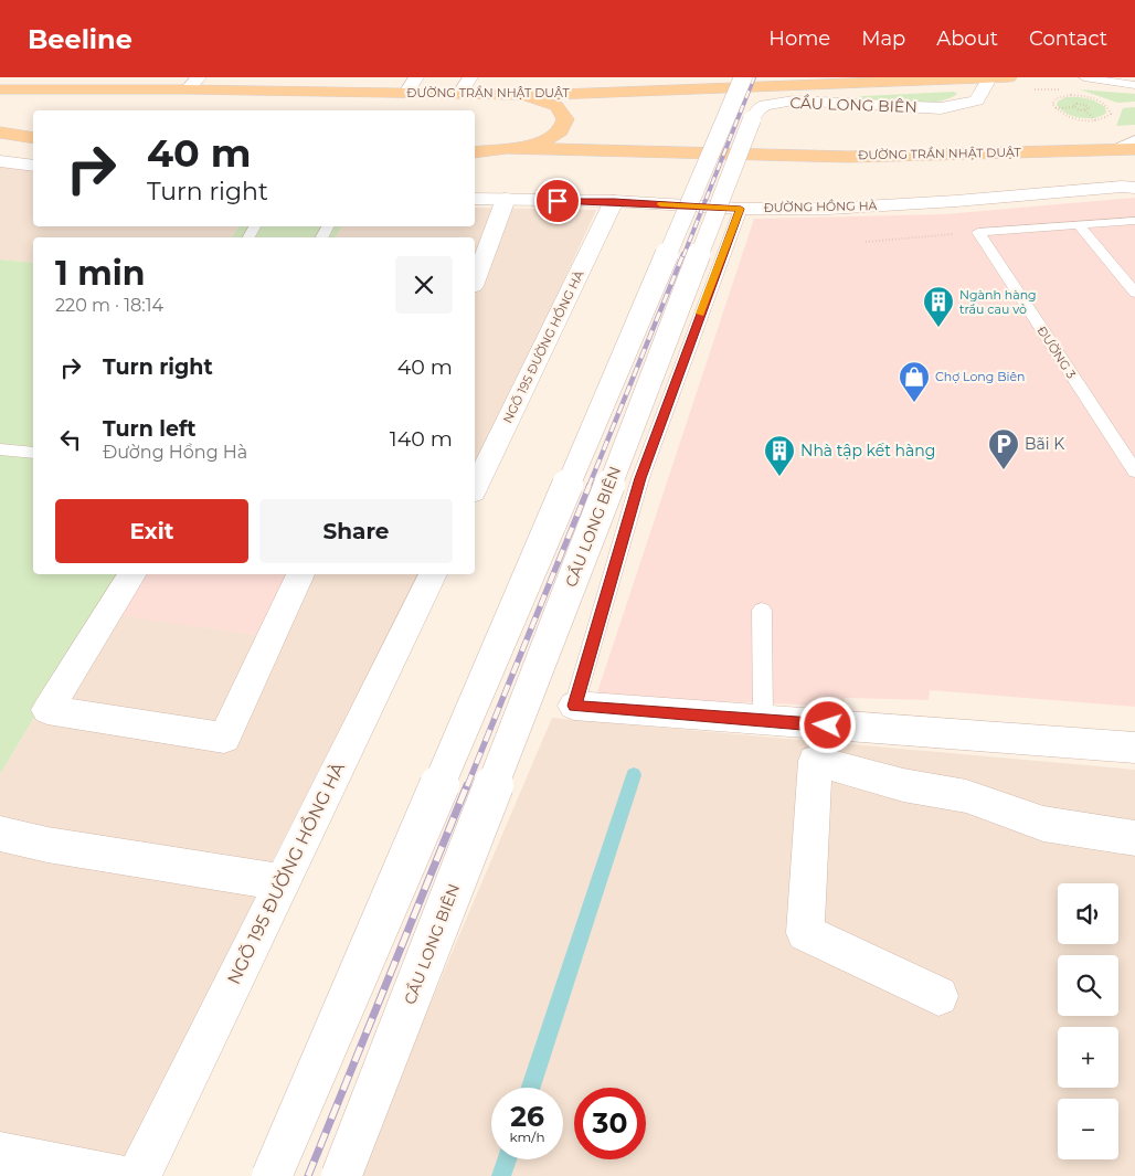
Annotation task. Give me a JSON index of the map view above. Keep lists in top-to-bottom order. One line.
{"streets":{"main road":["ĐƯỜNG TRẦN NHẬT DUẬT"],"street":["CẦU LONG BIÊN","ĐƯỜNG HỒNG HÀ","NGÕ 195 ĐƯỜNG HỒNG HÀ"],"lane":["ĐƯỜNG 3"]},"crossings":[["ĐƯỜNG TRẦN NHẬT DUẬT","CẦU LONG BIÊN"],["ĐƯỜNG HỒNG HÀ","NGÕ 195 ĐƯỜNG HỒNG HÀ"]],"places":{"building":["Ngành hàng trầu cau vỏ","Nhà tập kết hàng"],"shop":["Chợ Long Biên"],"parking":["Bãi K"]},"page":{"header":"Beeline","nav":["Home","Map","About","Contact"],"turn":["40 m","Turn right"],"heading":["1 min","220 m · 18:14"],"list":[{"name":"Turn right","value":"40 m"},{"name":"Turn left","note":"Đường Hồng Hà","value":"140 m"}],"buttons":["Exit","Share"],"map_buttons":["+","−"],"speed":"26 km/h","limit":"30"}}
